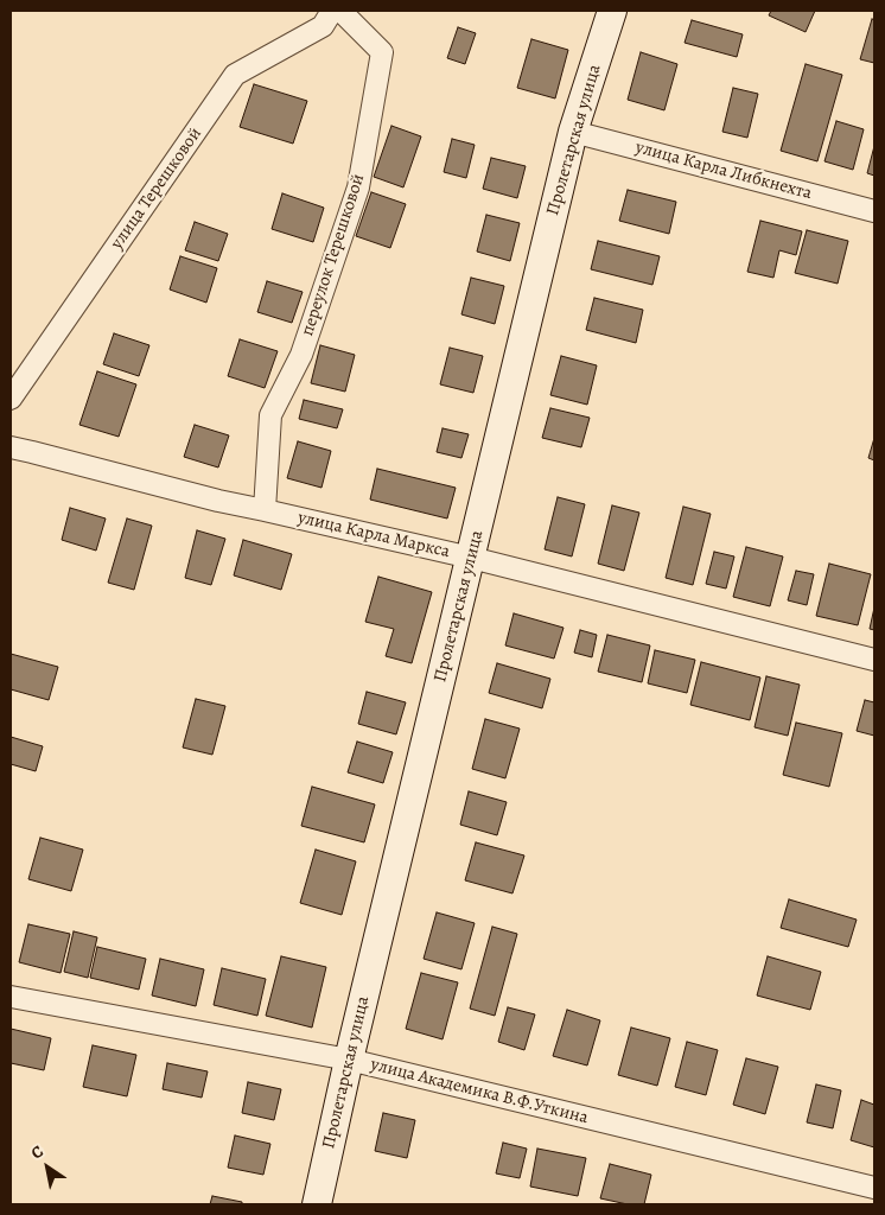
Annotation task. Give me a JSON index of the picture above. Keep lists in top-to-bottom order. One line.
{"streets":{"main road":["Пролетарская улица"],"street":["улица Карла Либкнехта","улица Терешковой","переулок Терешковой","улица Карла Маркса","улица Академика В.Ф.Уткина"]},"crossings":[["Пролетарская улица","улица Карла Либкнехта"],["Пролетарская улица","улица Карла Маркса"],["Пролетарская улица","улица Академика В.Ф.Уткина"],["переулок Терешковой","улица Карла Маркса"]],"north":"top left"}
